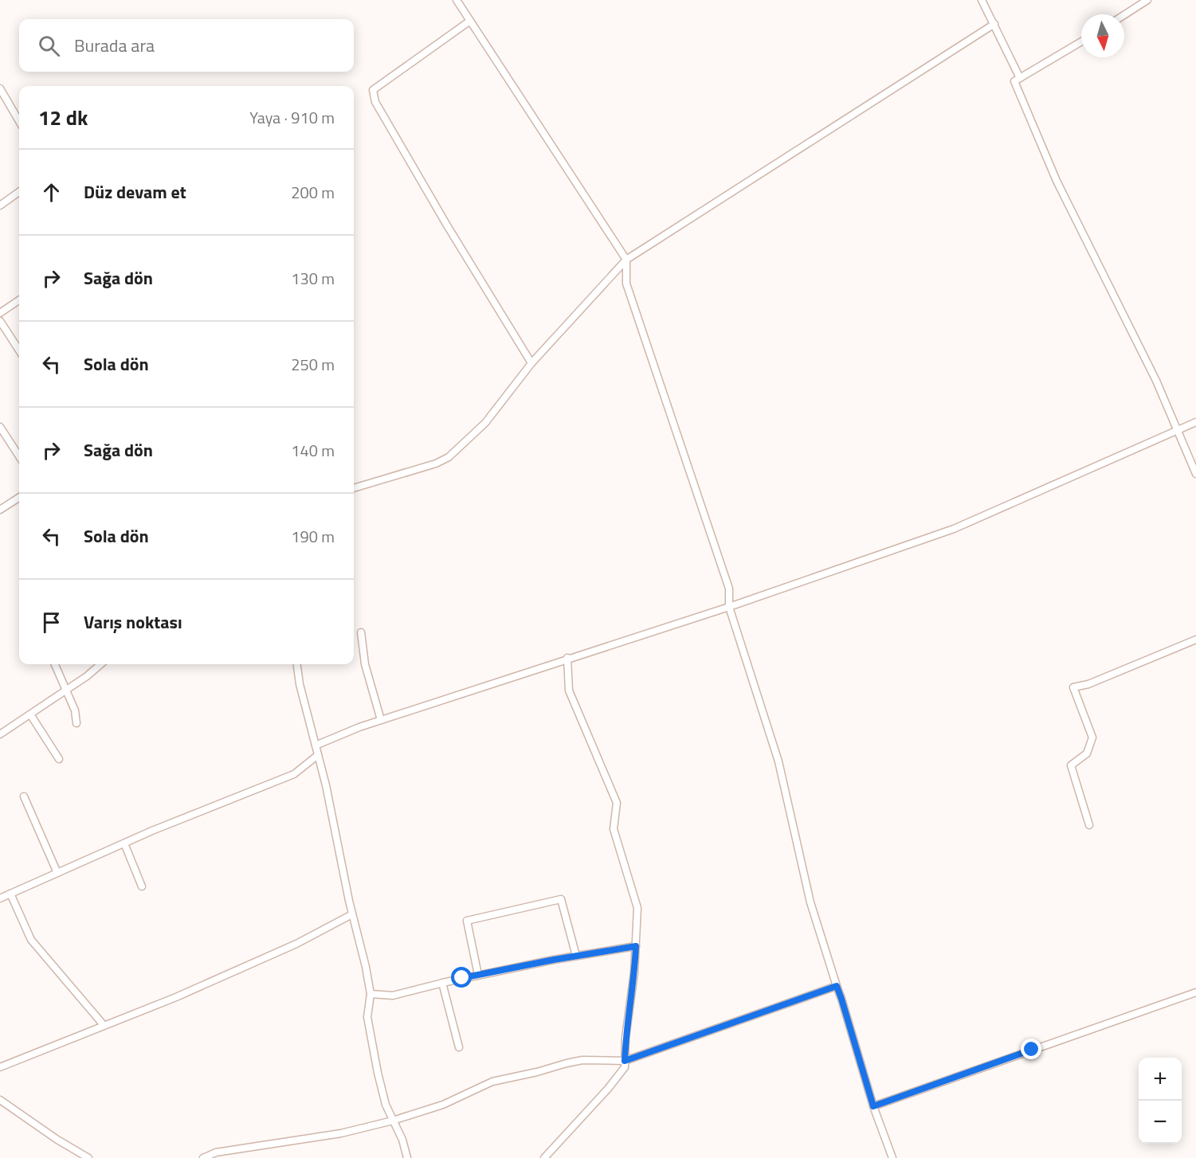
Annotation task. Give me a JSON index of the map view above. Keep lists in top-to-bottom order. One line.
{"north":"bottom","page":{"search":"Burada ara","heading":["12 dk","Yaya · 910 m"],"list":[["Düz devam et","200 m"],["Sağa dön","130 m"],["Sola dön","250 m"],["Sağa dön","140 m"],["Sola dön","190 m"],"Varış noktası"],"map_buttons":["+","−"]}}
